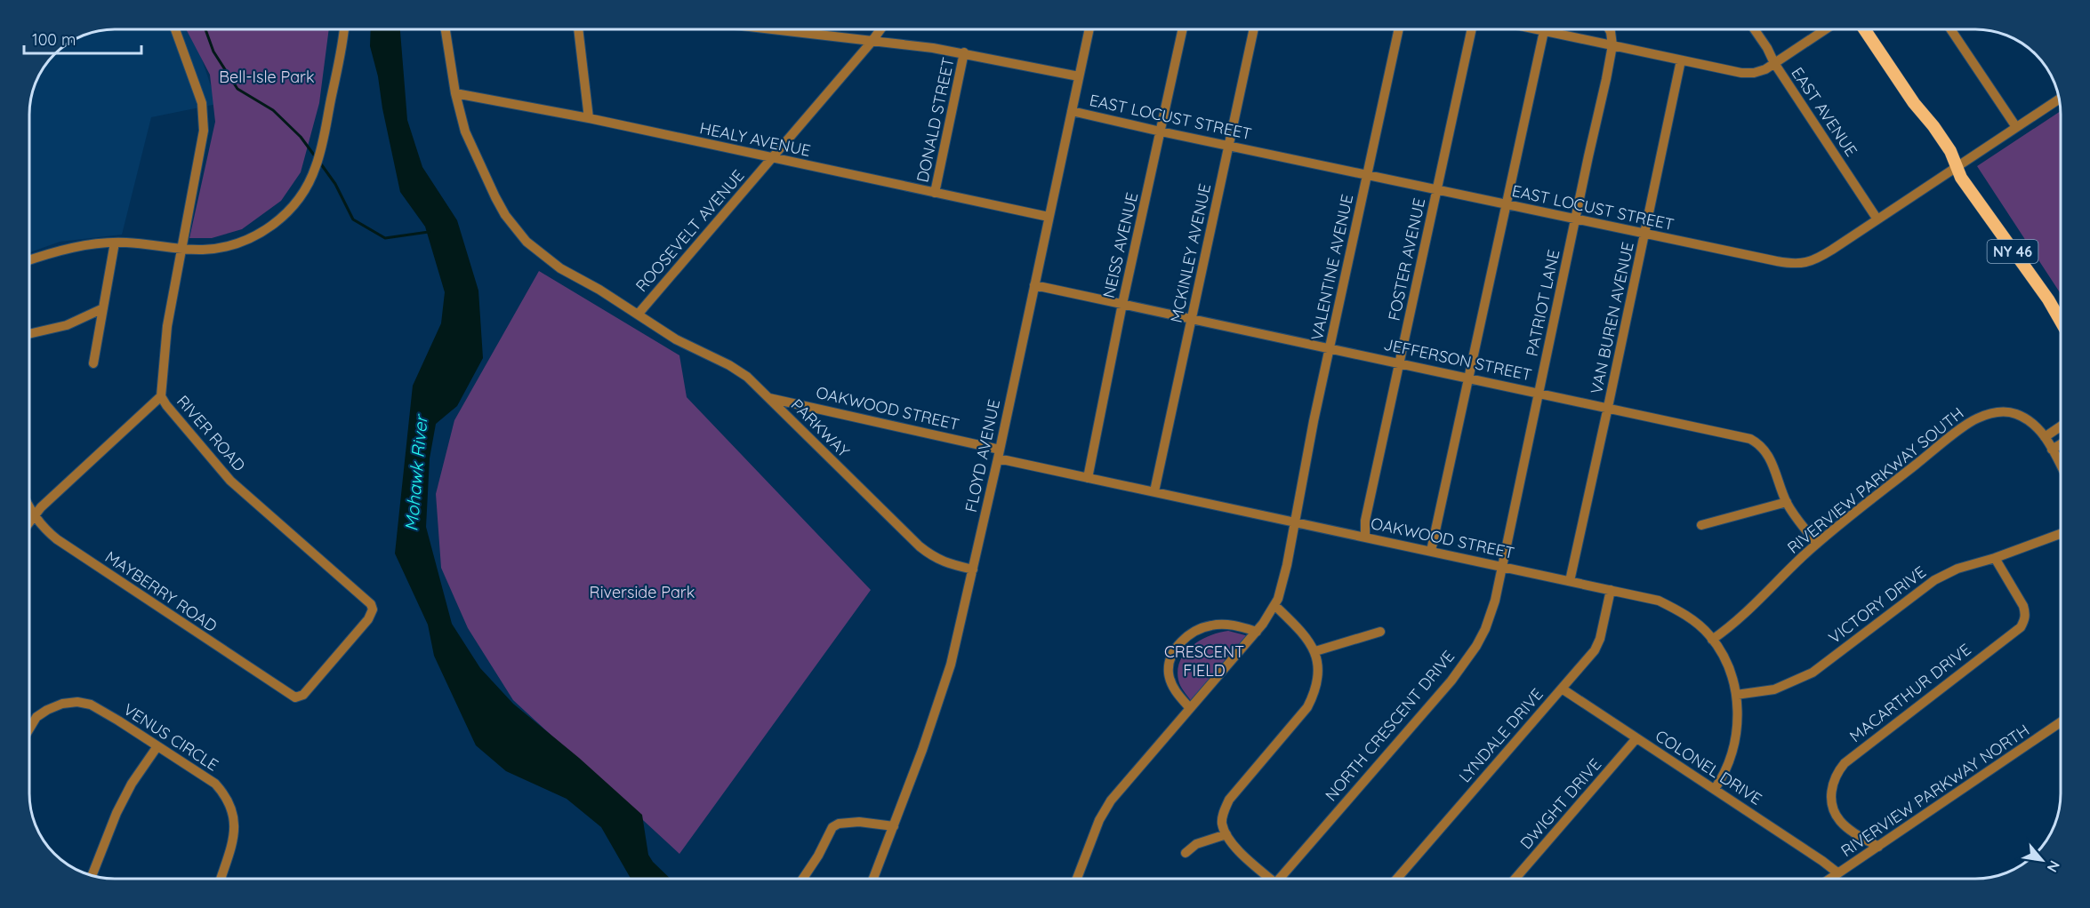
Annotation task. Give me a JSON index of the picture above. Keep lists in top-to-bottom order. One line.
{"streets":{"main road":["NY 46"],"street":["EAST AVENUE","EAST LOCUST STREET","DONALD STREET","HEALY AVENUE","ROOSEVELT AVENUE","NEISS AVENUE","MCKINLEY AVENUE","FOSTER AVENUE","VALENTINE AVENUE","PATRIOT LANE","VAN BUREN AVENUE","JEFFERSON STREET","OAKWOOD STREET","PARKWAY","RIVER ROAD","FLOYD AVENUE","RIVERVIEW PARKWAY SOUTH","MAYBERRY ROAD","VICTORY DRIVE","MACARTHUR DRIVE","NORTH CRESCENT DRIVE","LYNDALE DRIVE","VENUS CIRCLE","COLONEL DRIVE","RIVERVIEW PARKWAY NORTH","DWIGHT DRIVE"]},"crossings":[["EAST AVENUE","EAST LOCUST STREET"],["EAST LOCUST STREET","NEISS AVENUE"],["EAST LOCUST STREET","NY 46"],["EAST LOCUST STREET","MCKINLEY AVENUE"],["EAST LOCUST STREET","FOSTER AVENUE"],["EAST LOCUST STREET","VALENTINE AVENUE"],["EAST LOCUST STREET","PATRIOT LANE"],["EAST LOCUST STREET","VAN BUREN AVENUE"],["EAST LOCUST STREET","FLOYD AVENUE"],["DONALD STREET","HEALY AVENUE"],["HEALY AVENUE","ROOSEVELT AVENUE"],["HEALY AVENUE","PARKWAY"],["HEALY AVENUE","FLOYD AVENUE"],["ROOSEVELT AVENUE","PARKWAY"],["NEISS AVENUE","JEFFERSON STREET"],["NEISS AVENUE","OAKWOOD STREET"],["MCKINLEY AVENUE","JEFFERSON STREET"],["MCKINLEY AVENUE","OAKWOOD STREET"],["FOSTER AVENUE","JEFFERSON STREET"],["FOSTER AVENUE","OAKWOOD STREET"],["VALENTINE AVENUE","JEFFERSON STREET"],["VALENTINE AVENUE","OAKWOOD STREET"],["PATRIOT LANE","JEFFERSON STREET"],["PATRIOT LANE","OAKWOOD STREET"],["PATRIOT LANE","NORTH CRESCENT DRIVE"],["VAN BUREN AVENUE","JEFFERSON STREET"],["VAN BUREN AVENUE","OAKWOOD STREET"],["JEFFERSON STREET","FLOYD AVENUE"],["JEFFERSON STREET","RIVERVIEW PARKWAY SOUTH"],["OAKWOOD STREET","PARKWAY"],["OAKWOOD STREET","FLOYD AVENUE"],["OAKWOOD STREET","RIVERVIEW PARKWAY SOUTH"],["OAKWOOD STREET","VICTORY DRIVE"],["OAKWOOD STREET","NORTH CRESCENT DRIVE"],["OAKWOOD STREET","LYNDALE DRIVE"],["OAKWOOD STREET","COLONEL DRIVE"],["PARKWAY","FLOYD AVENUE"],["RIVER ROAD","MAYBERRY ROAD"],["VICTORY DRIVE","MACARTHUR DRIVE"],["MACARTHUR DRIVE","RIVERVIEW PARKWAY NORTH"],["LYNDALE DRIVE","COLONEL DRIVE"],["COLONEL DRIVE","RIVERVIEW PARKWAY NORTH"],["COLONEL DRIVE","DWIGHT DRIVE"]],"water":["Mohawk River"],"parks":["Bell-Isle Park","Riverside Park","CRESCENT FIELD"],"scale_bar":"100 m","north":"bottom right"}
